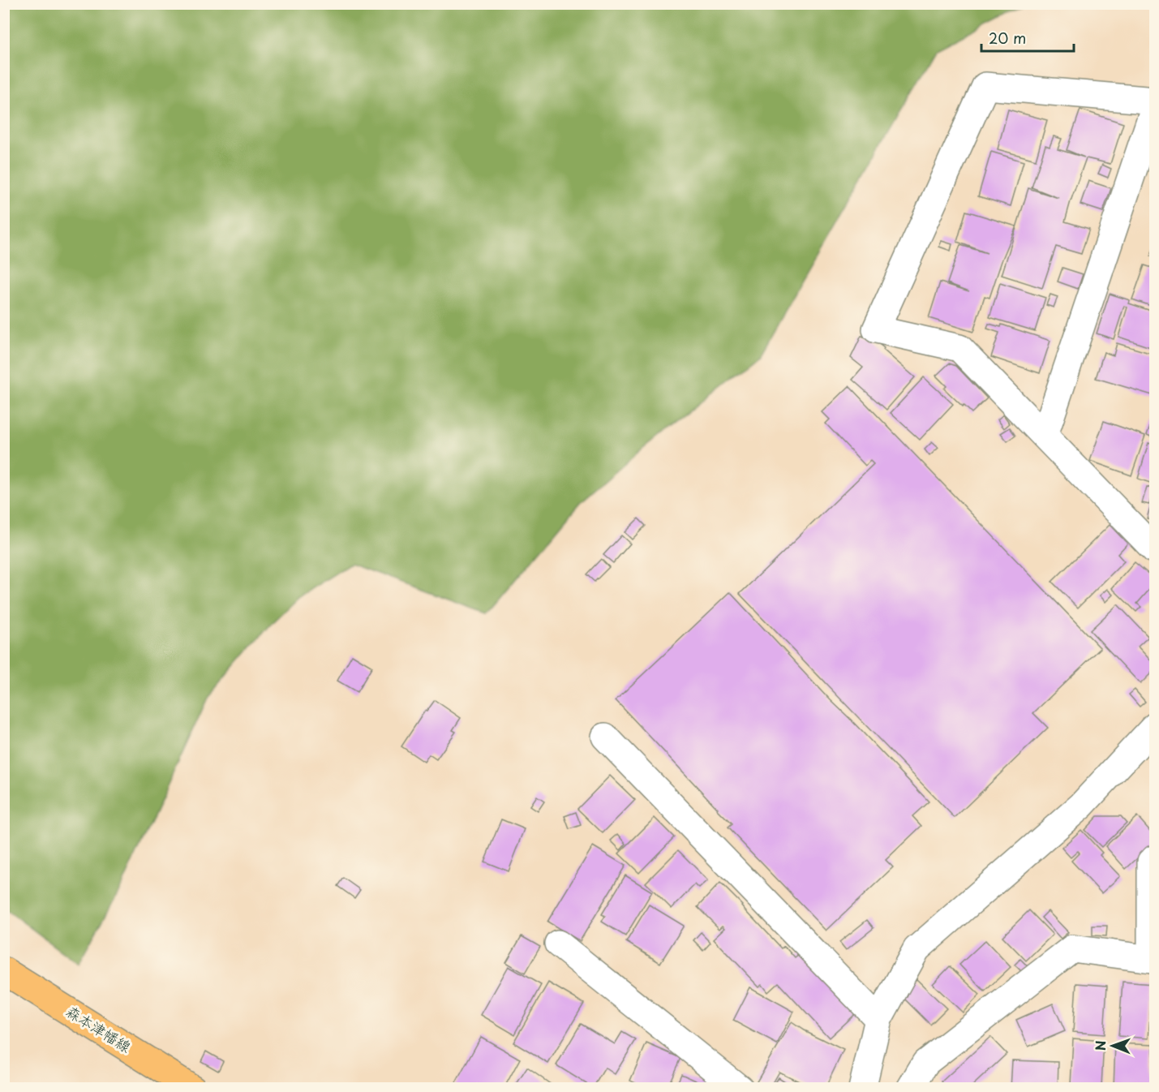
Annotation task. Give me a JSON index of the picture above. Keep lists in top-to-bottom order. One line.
{"streets":{"main road":["森本津幡線"]},"scale_bar":"20 m","north":"left"}
